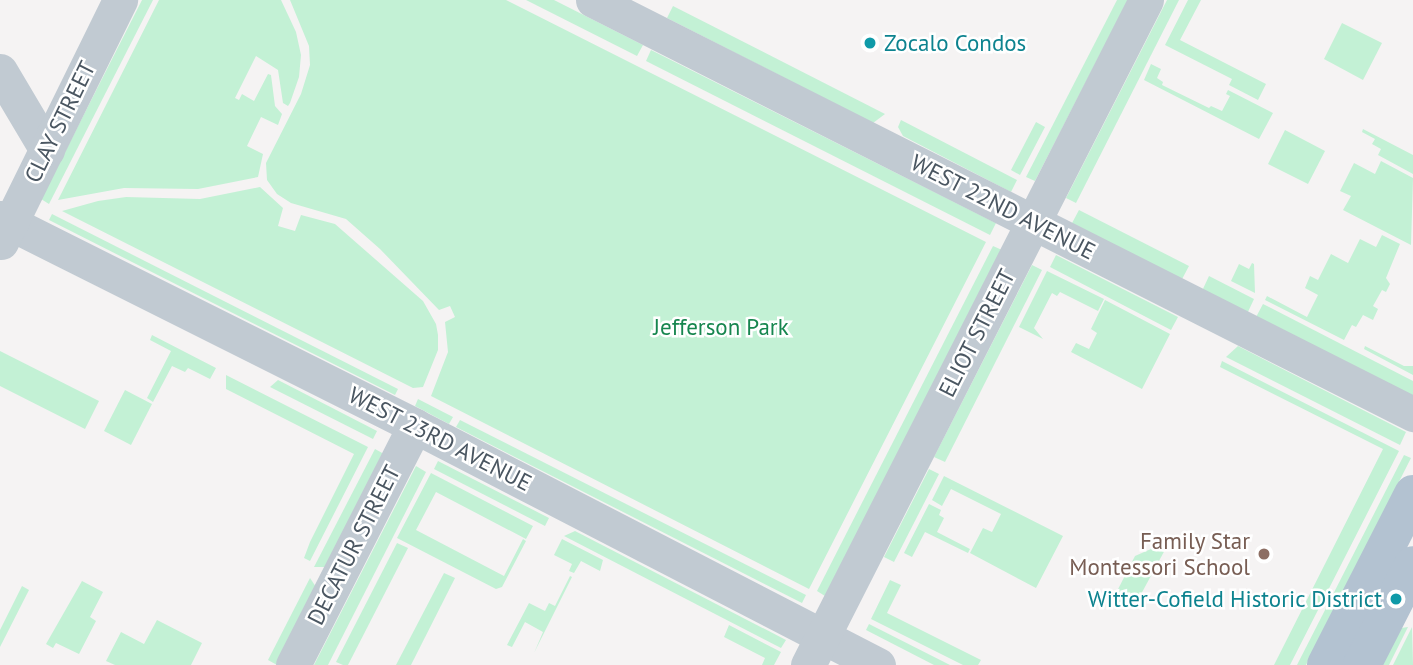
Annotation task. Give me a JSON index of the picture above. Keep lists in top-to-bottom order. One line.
{"streets":{"street":["CLAY STREET","WEST 22ND AVENUE","ELIOT STREET","WEST 23RD AVENUE","DECATUR STREET"]},"crossings":[["CLAY STREET","WEST 23RD AVENUE"],["WEST 22ND AVENUE","ELIOT STREET"],["ELIOT STREET","WEST 23RD AVENUE"],["WEST 23RD AVENUE","DECATUR STREET"]],"parks":["Jefferson Park"],"places":["Zocalo Condos","Family Star Montessori School","Witter-Cofield Historic District"]}
